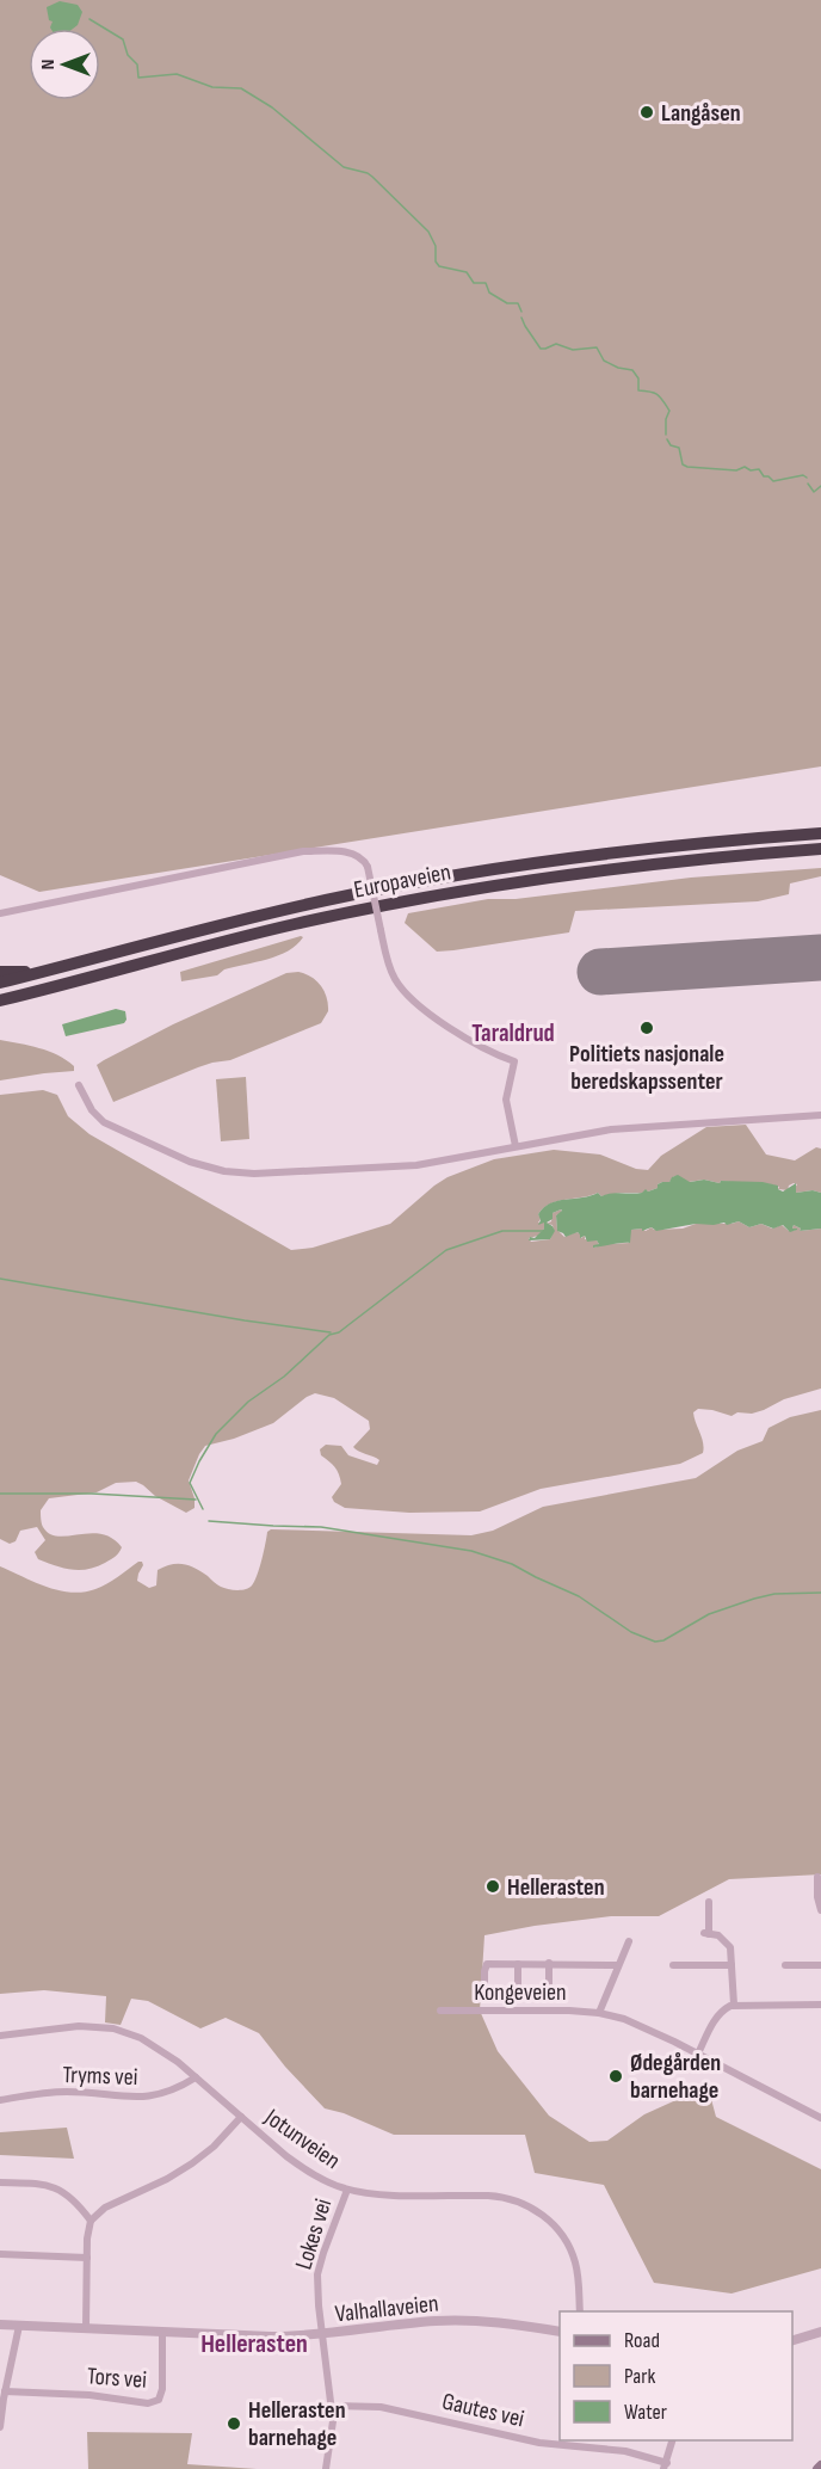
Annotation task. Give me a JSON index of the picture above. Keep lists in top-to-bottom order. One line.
{"streets":{"highway":["Europaveien"],"street":["Kongeveien","Tryms vei","Jotunveien","Lokes vei","Valhallaveien","Tors vei","Gautes vei"]},"crossings":[["Tryms vei","Jotunveien"],["Jotunveien","Lokes vei"],["Lokes vei","Valhallaveien"],["Lokes vei","Gautes vei"],["Valhallaveien","Tors vei"]],"districts":["Taraldrud","Hellerasten"],"places":["Langåsen","Politiets nasjonale beredskapssenter","Hellerasten","Ødegården barnehage","Hellerasten barnehage"],"legend":["Road","Park","Water"],"north":"left"}
